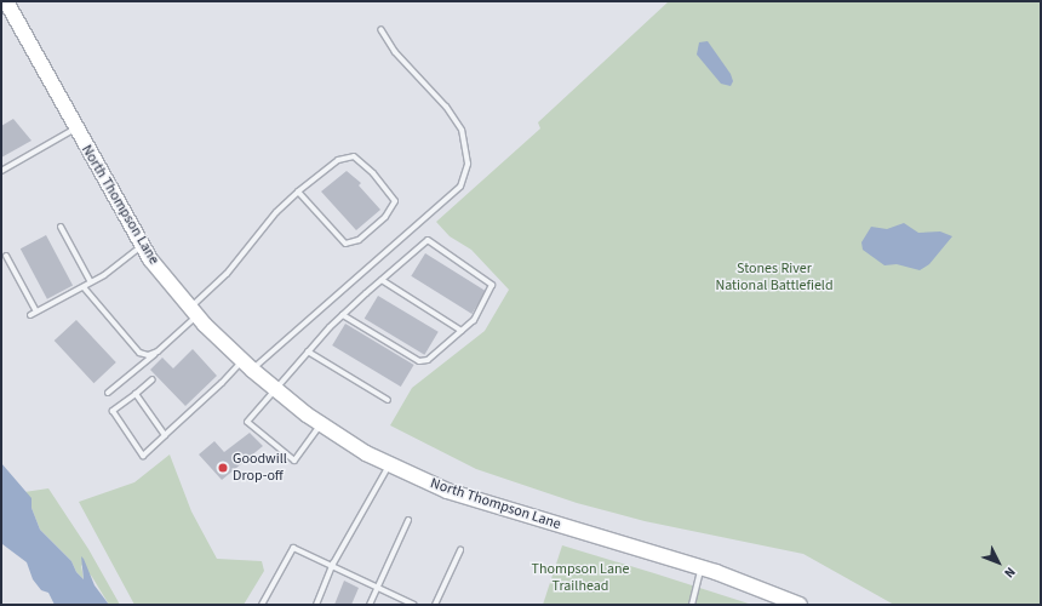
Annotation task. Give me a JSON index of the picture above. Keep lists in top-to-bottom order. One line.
{"streets":{"main road":["North Thompson Lane"]},"parks":["Stones River National Battlefield","Thompson Lane Trailhead"],"places":["Goodwill Drop-off"],"north":"bottom right"}
